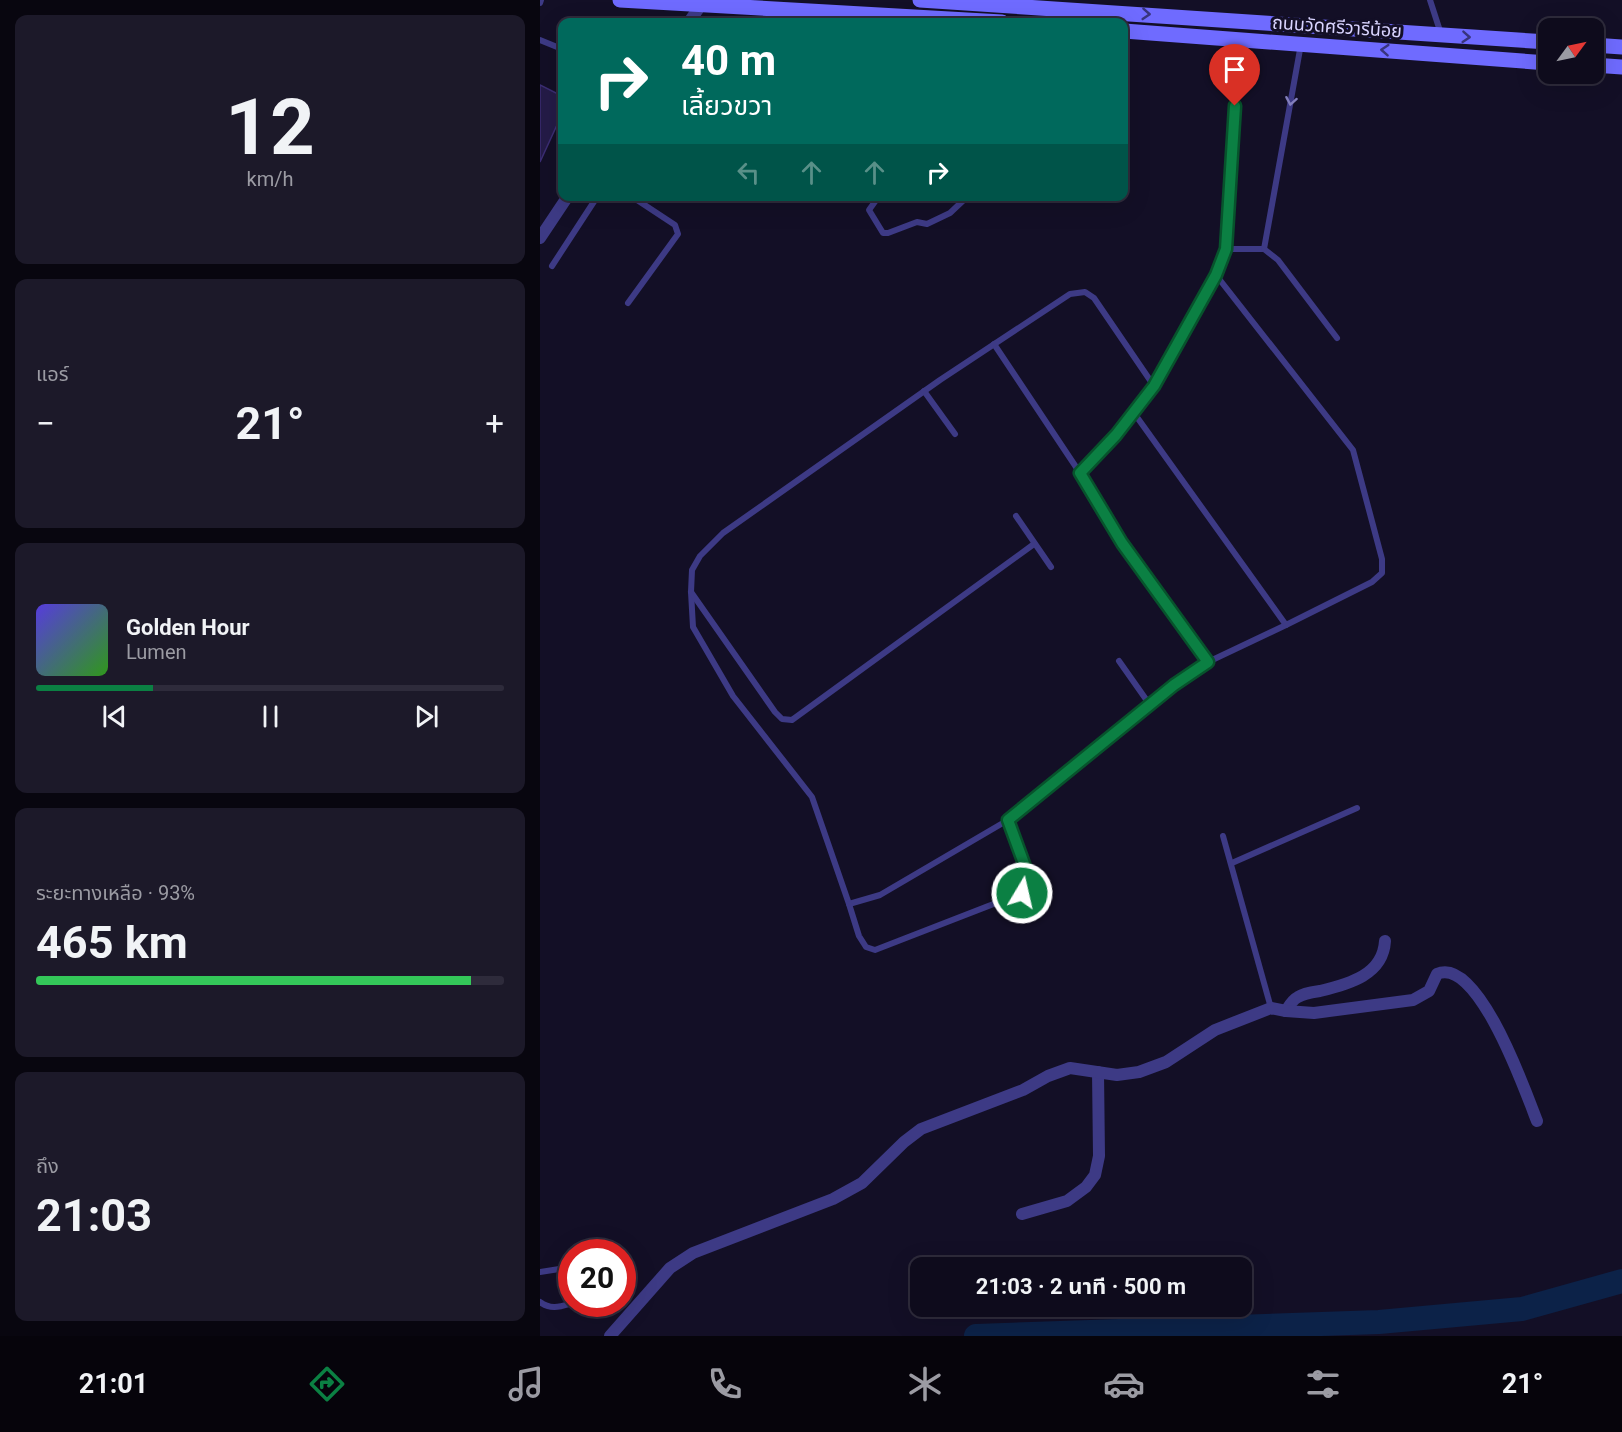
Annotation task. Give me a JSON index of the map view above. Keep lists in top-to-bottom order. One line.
{"streets":{"main road":["ถนนวัดศรีวารีน้อย"]},"north":"top right","page":{"tile":[["12","km/h"],"แอร์",["ระยะทางเหลือ · 93%","465 km"],["ถึง","21:03"]],"turn":["40 m","เลี้ยวขวา"],"heat":["−","21°","+"],"song":["Golden Hour","Lumen"],"limit":"20","trip":"21:03 · 2 นาที · 500 m","tabs":["21:01","21°"]}}
